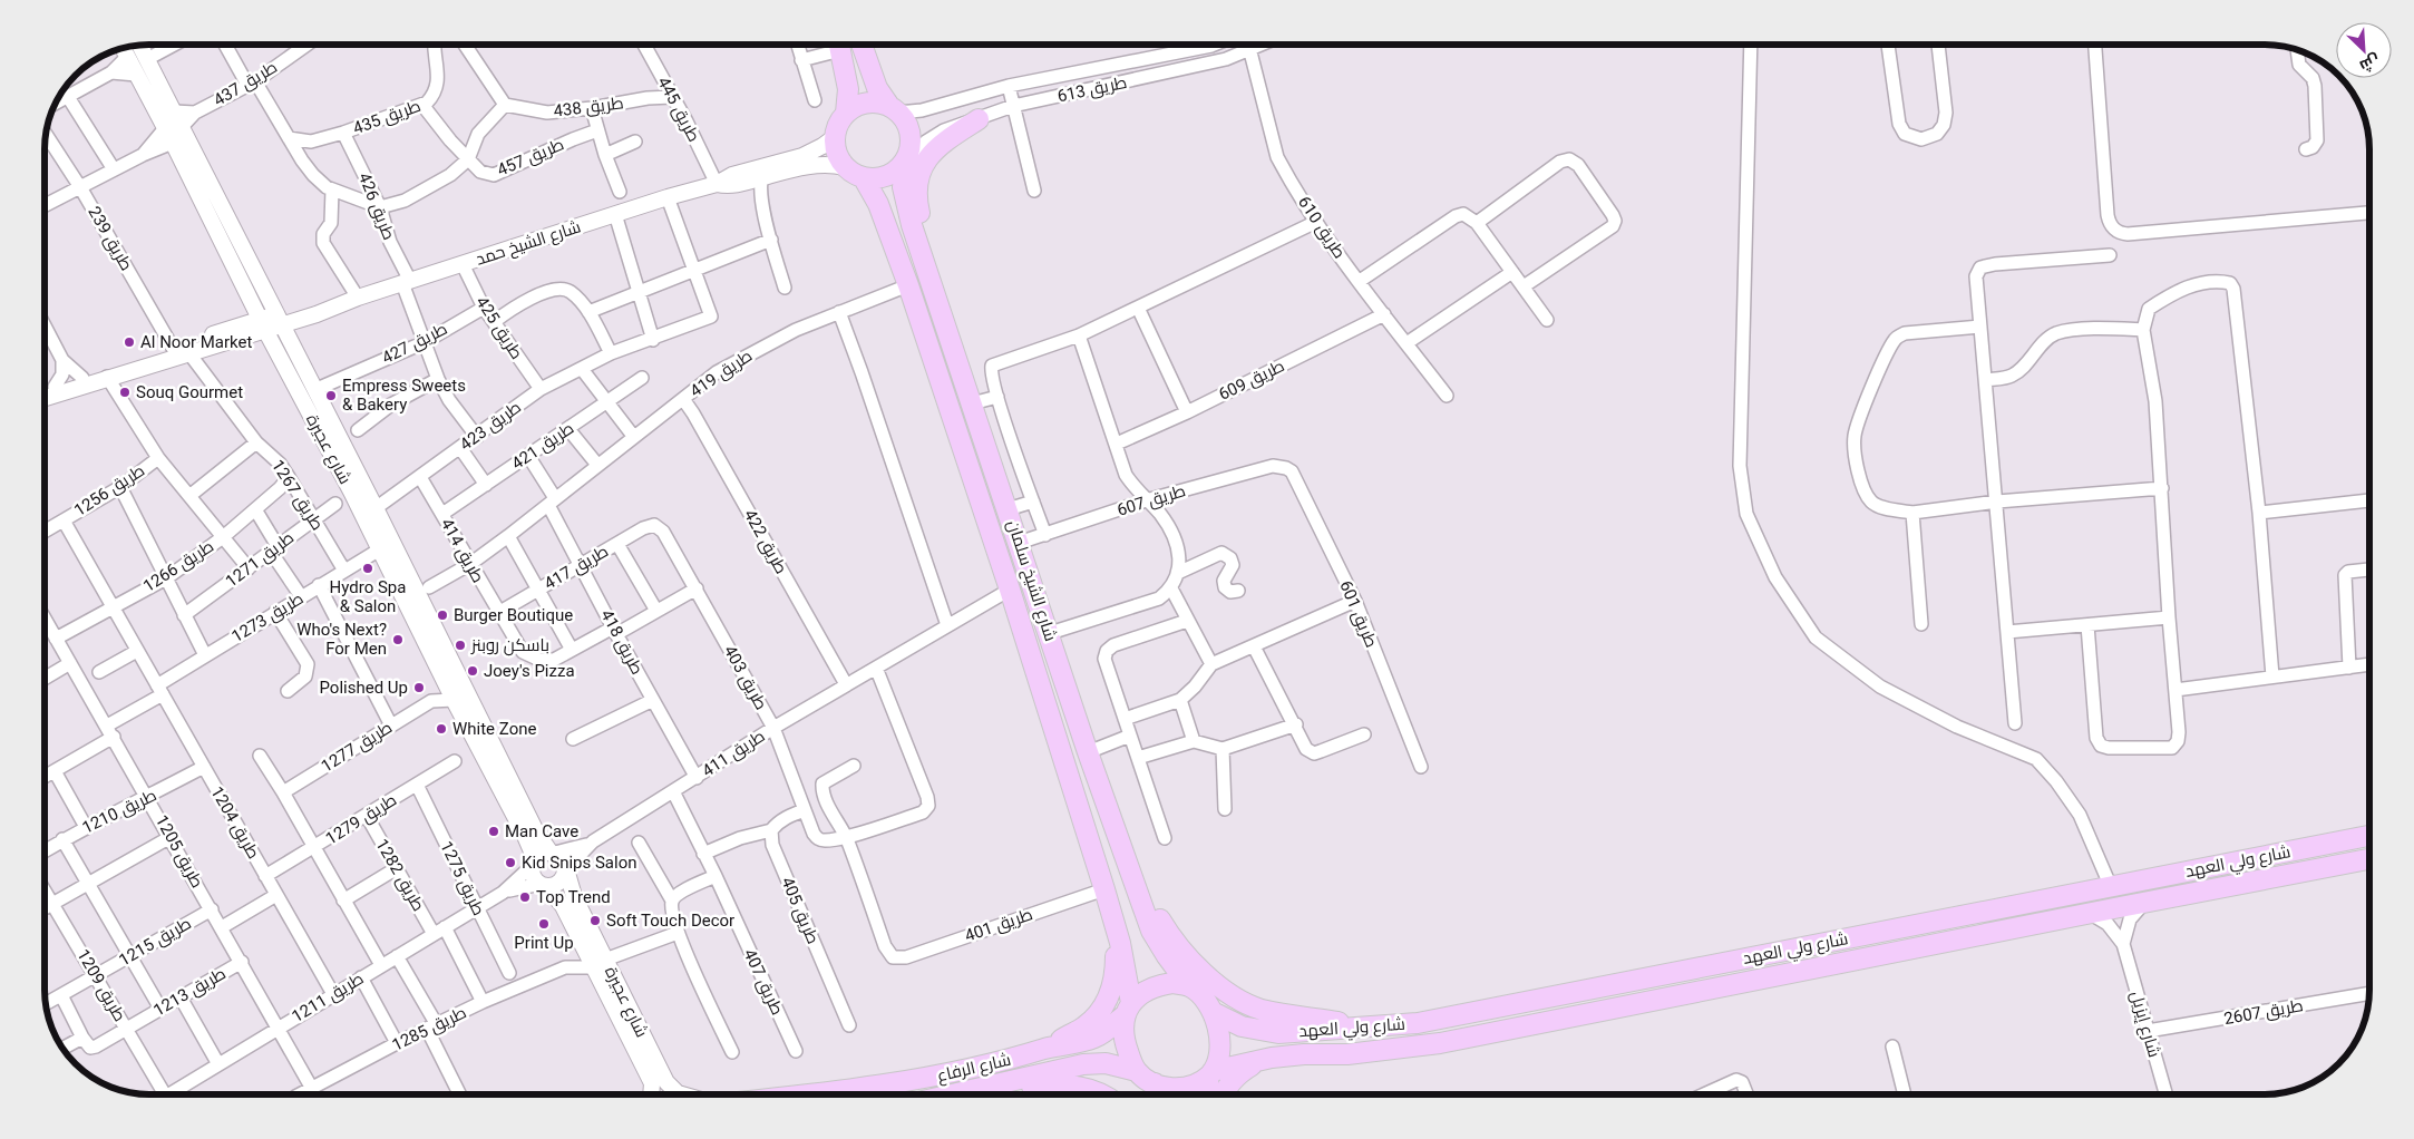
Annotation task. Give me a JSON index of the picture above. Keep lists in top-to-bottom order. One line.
{"streets":{"main road":["شارع الشيخ سلمان","شارع ولي العهد","شارع الرفاع"],"street":["طريق 437","طريق 613","طريق 438","طريق 445","طريق 435","طريق 457","طريق 426","طريق 610","طريق 239","شارع الشيخ حمد","طريق 425","طريق 427","طريق 419","طريق 609","طريق 423","طريق 421","شارع عجيرة","طريق 1256","طريق 1267","طريق 607","طريق 422","طريق 414","طريق 1271","طريق 1266","طريق 417","طريق 601","طريق 1273","طريق 418","طريق 403","طريق 1277","طريق 411","طريق 1210","طريق 1279","طريق 1204","طريق 1205","طريق 1282","طريق 1275","طريق 405","طريق 401","طريق 1215","طريق 407","طريق 1209","طريق 1213","طريق 1211","طريق 2607","شارع إيزيل","طريق 1285"]},"crossings":[["طريق 437","شارع عجيرة"],["طريق 613","طريق 610"],["طريق 613","شارع الشيخ حمد"],["طريق 613","شارع الشيخ سلمان"],["طريق 438","طريق 445"],["طريق 445","شارع الشيخ حمد"],["طريق 435","طريق 457"],["طريق 435","طريق 426"],["طريق 426","شارع الشيخ حمد"],["طريق 426","طريق 427"],["طريق 426","طريق 423"],["طريق 610","طريق 609"],["طريق 239","شارع الشيخ حمد"],["طريق 239","طريق 1267"],["شارع الشيخ حمد","طريق 425"],["شارع الشيخ حمد","شارع عجيرة"],["شارع الشيخ حمد","طريق 1256"],["شارع الشيخ حمد","طريق 1267"],["شارع الشيخ حمد","شارع الشيخ سلمان"],["طريق 425","طريق 427"],["طريق 425","طريق 423"],["طريق 427","شارع عجيرة"],["طريق 419","شارع عجيرة"],["طريق 419","طريق 422"],["طريق 419","طريق 414"],["طريق 419","شارع الشيخ سلمان"],["طريق 419","طريق 418"],["طريق 423","شارع عجيرة"],["طريق 423","طريق 414"],["طريق 421","طريق 414"],["شارع عجيرة","طريق 1273"],["شارع عجيرة","طريق 1277"],["شارع عجيرة","طريق 411"],["شارع عجيرة","طريق 1211"],["شارع عجيرة","طريق 1285"],["طريق 1256","طريق 1204"],["طريق 1267","طريق 1271"],["طريق 1267","طريق 1266"],["طريق 1267","طريق 1273"],["طريق 607","شارع الشيخ سلمان"],["طريق 607","طريق 601"],["طريق 422","طريق 411"],["طريق 414","طريق 417"],["طريق 1266","طريق 1204"],["طريق 1266","طريق 1205"],["طريق 417","طريق 418"],["طريق 417","طريق 403"],["شارع الشيخ سلمان","طريق 411"],["شارع الشيخ سلمان","شارع ولي العهد"],["شارع الشيخ سلمان","طريق 401"],["شارع الشيخ سلمان","شارع الرفاع"],["طريق 1273","طريق 1204"],["طريق 1273","طريق 1205"],["طريق 418","طريق 411"],["طريق 403","طريق 411"],["طريق 403","طريق 401"],["طريق 411","طريق 407"],["طريق 411","طريق 1211"],["طريق 1210","طريق 1204"],["طريق 1210","طريق 1205"],["طريق 1279","طريق 1204"],["طريق 1279","طريق 1282"],["طريق 1279","طريق 1275"],["طريق 1204","طريق 1211"],["طريق 1205","طريق 1215"],["طريق 1205","طريق 1213"],["طريق 1205","طريق 1211"],["طريق 1205","طريق 1285"],["شارع ولي العهد","شارع إيزيل"],["شارع ولي العهد","شارع الرفاع"],["طريق 1282","طريق 1211"],["طريق 1282","طريق 1285"],["طريق 1275","طريق 1211"],["طريق 1215","طريق 1209"],["طريق 1209","طريق 1213"],["طريق 2607","شارع إيزيل"]],"places":["Al Noor Market","Souq Gourmet","Empress Sweets & Bakery","Hydro Spa & Salon","Burger Boutique","Who's Next? For Men","باسكن روبنز","Joey's Pizza","Polished Up","White Zone","Man Cave","Kid Snips Salon","Top Trend","Soft Touch Decor","Print Up"],"north":"bottom right"}
